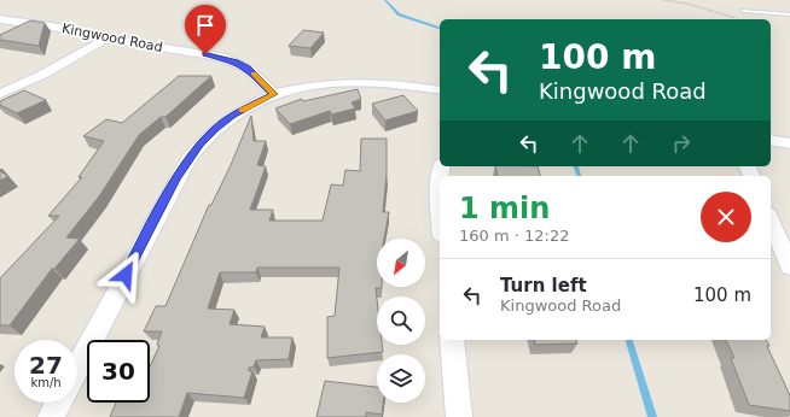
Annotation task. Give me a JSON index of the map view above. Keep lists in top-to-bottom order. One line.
{"streets":{"street":["Kingwood Road"]},"north":"bottom left","page":{"turn":["100 m","Kingwood Road"],"heading":["1 min","160 m · 12:22"],"list":[{"name":"Turn left","note":"Kingwood Road","value":"100 m"}],"speed":"27 km/h","limit":"30"}}
